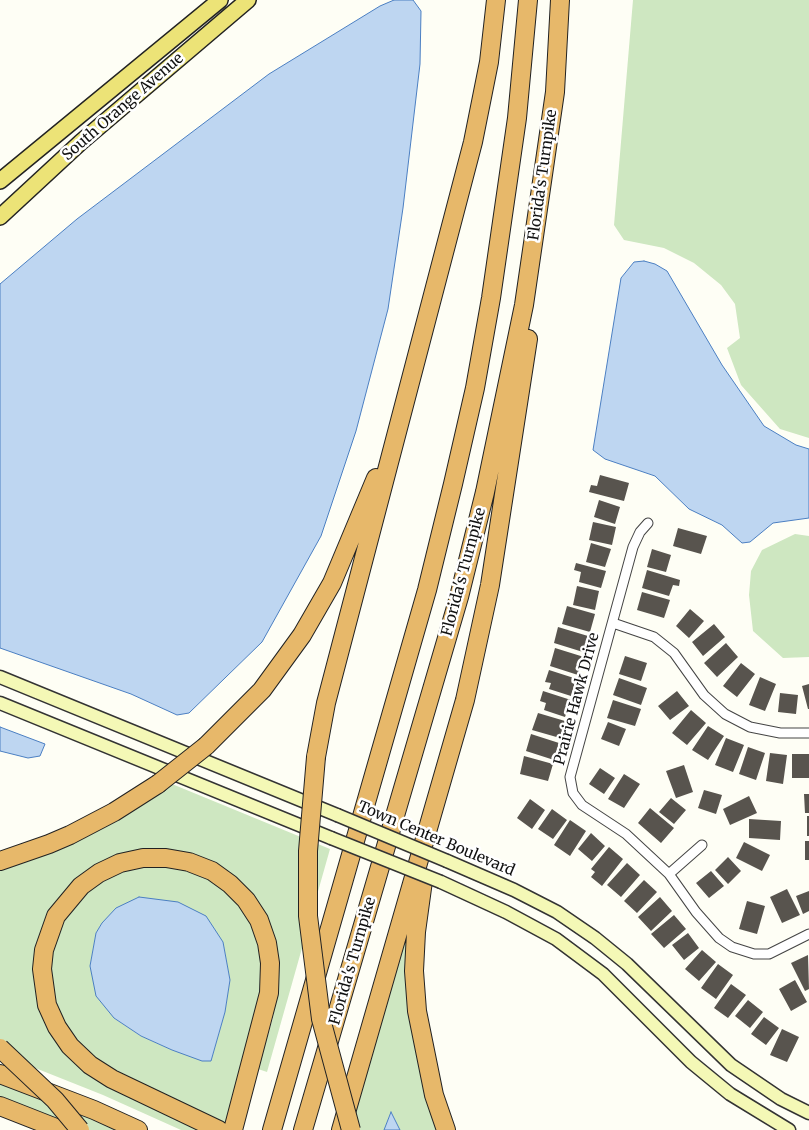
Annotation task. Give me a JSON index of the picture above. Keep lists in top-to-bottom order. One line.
{"streets":{"highway":["Florida's Turnpike"],"main road":["South Orange Avenue","Town Center Boulevard"],"street":["Prairie Hawk Drive"]}}
